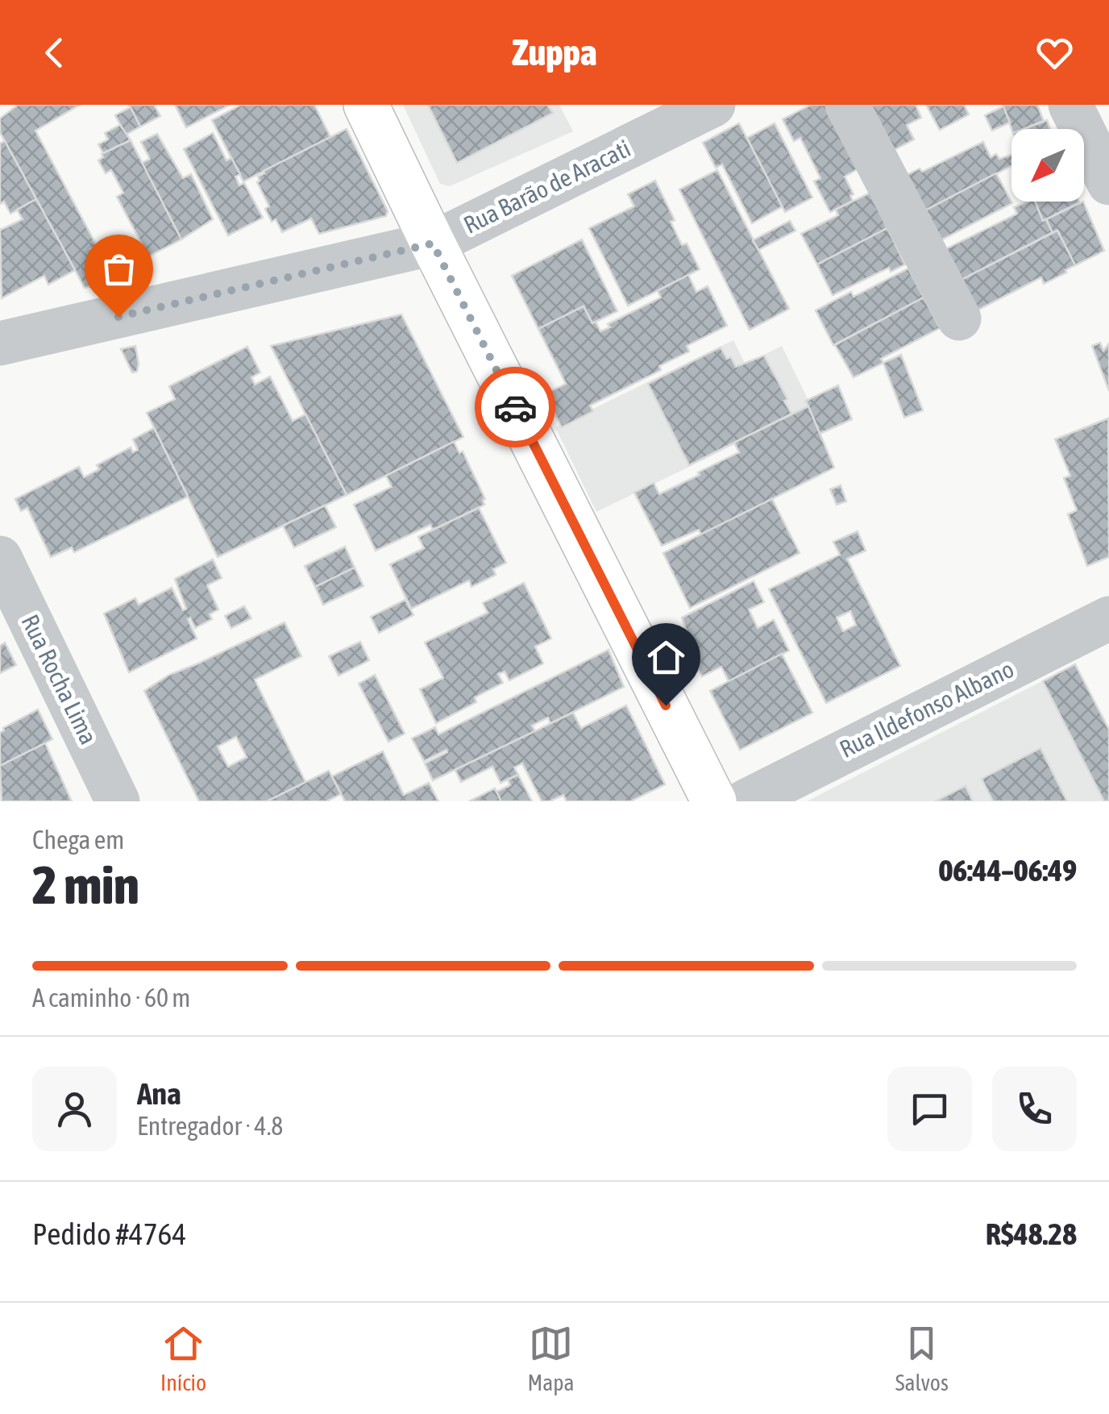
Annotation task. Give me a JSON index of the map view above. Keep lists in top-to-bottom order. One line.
{"streets":{"street":["Rua Barão de Aracati","Rua Rocha Lima","Rua Ildefonso Albano"]},"north":"bottom left","page":{"header":"Zuppa","heading":["2 min","Chega em","06:44–06:49"],"panel":["Ana","Entregador · 4.8","Pedido #4764","R$48.28"],"bar":"A caminho · 60 m","tabs":["Início","Mapa","Salvos"]}}
